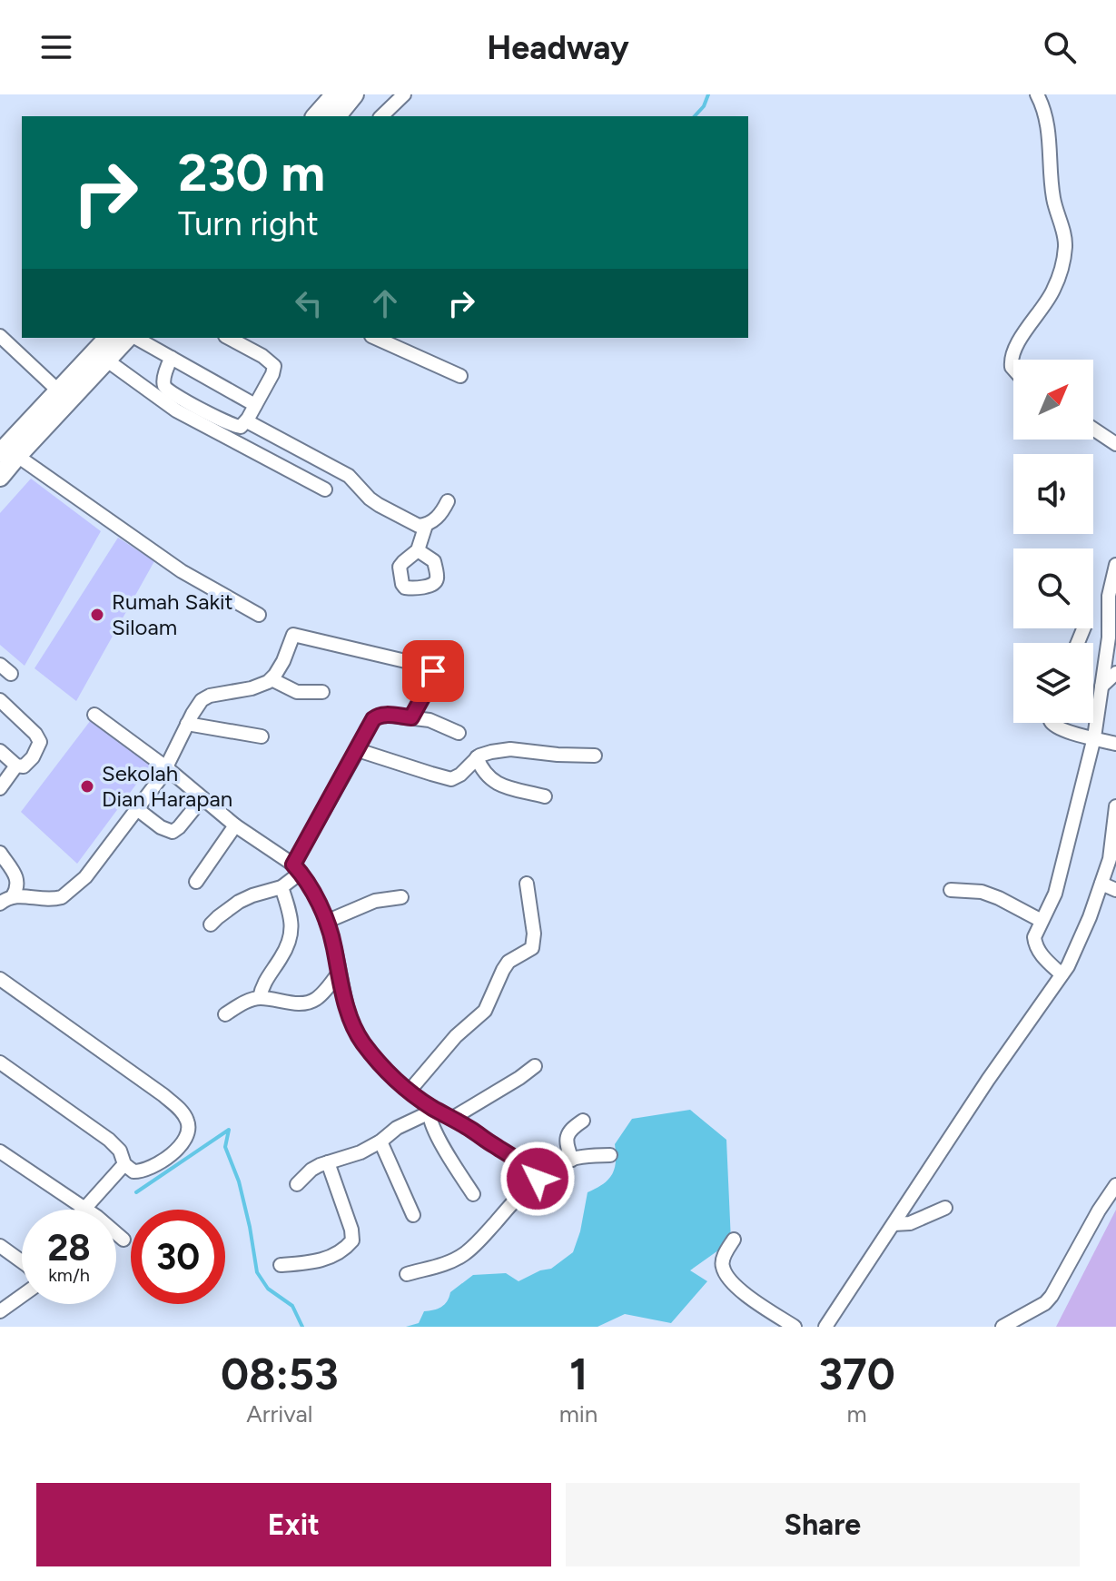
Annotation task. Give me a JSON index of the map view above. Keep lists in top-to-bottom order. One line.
{"places":["Rumah Sakit Siloam","Sekolah Dian Harapan"],"north":"top right","page":{"header":"Headway","turn":["230 m","Turn right"],"speed":"28 km/h","limit":"30","eta":["08:53","Arrival","1","min","370","m"],"buttons":["Exit","Share"]}}
